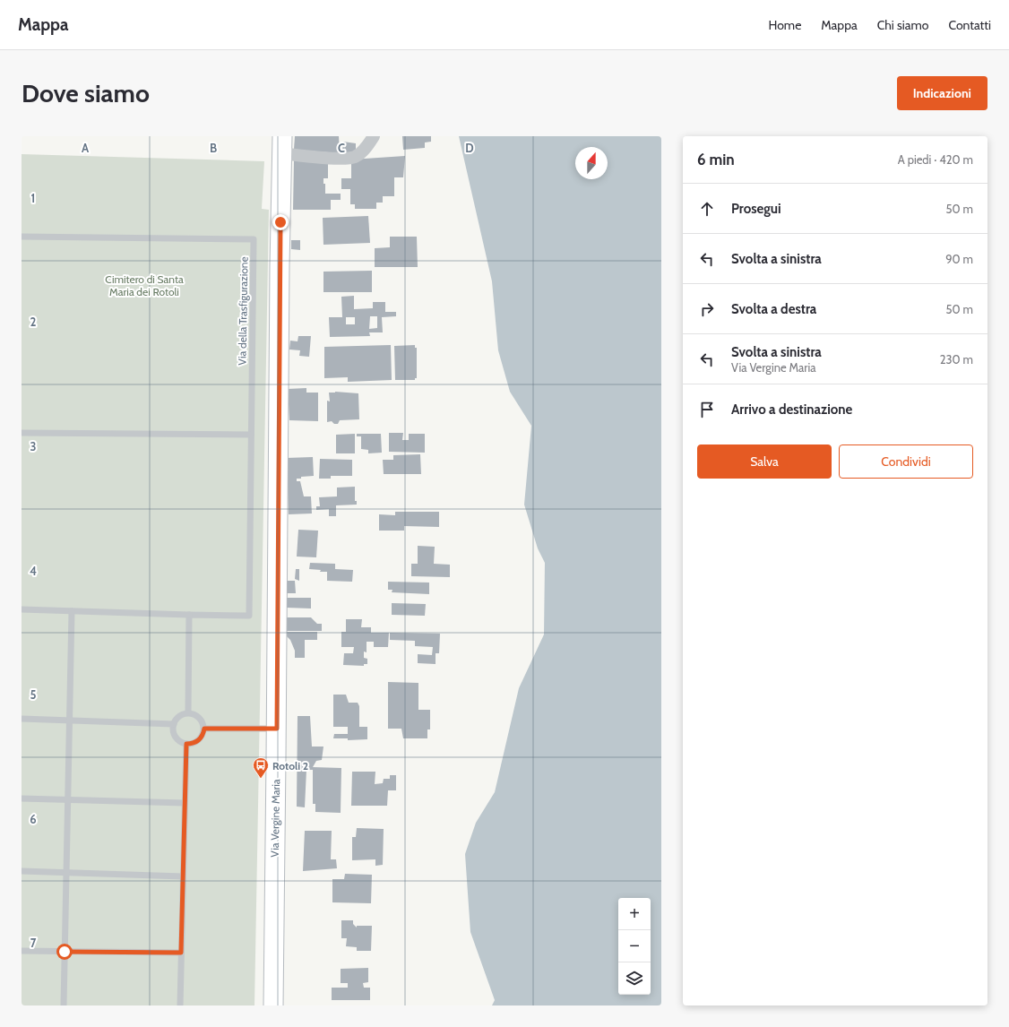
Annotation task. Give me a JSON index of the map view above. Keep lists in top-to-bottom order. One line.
{"streets":{"main road":["Via Vergine Maria"],"lane":["Via della Trasfigurazione"]},"parks":["Cimitero di Santa Maria dei Rotoli"],"places":{"bus stop":["Rotoli 2"]},"north":"top","page":{"header":"Mappa","nav":["Home","Mappa","Chi siamo","Contatti"],"buttons":["Indicazioni",["Salva","Condividi"]],"title":"Dove siamo","heading":["6 min","A piedi · 420 m"],"list":[["Prosegui","50 m"],["Svolta a sinistra","90 m"],["Svolta a destra","50 m"],["Svolta a sinistra","Via Vergine Maria","230 m"],"Arrivo a destinazione"],"map_buttons":["+","−"]},"grid":{"columns":["A","B","C","D"],"rows":["1","2","3","4","5","6","7"]}}
